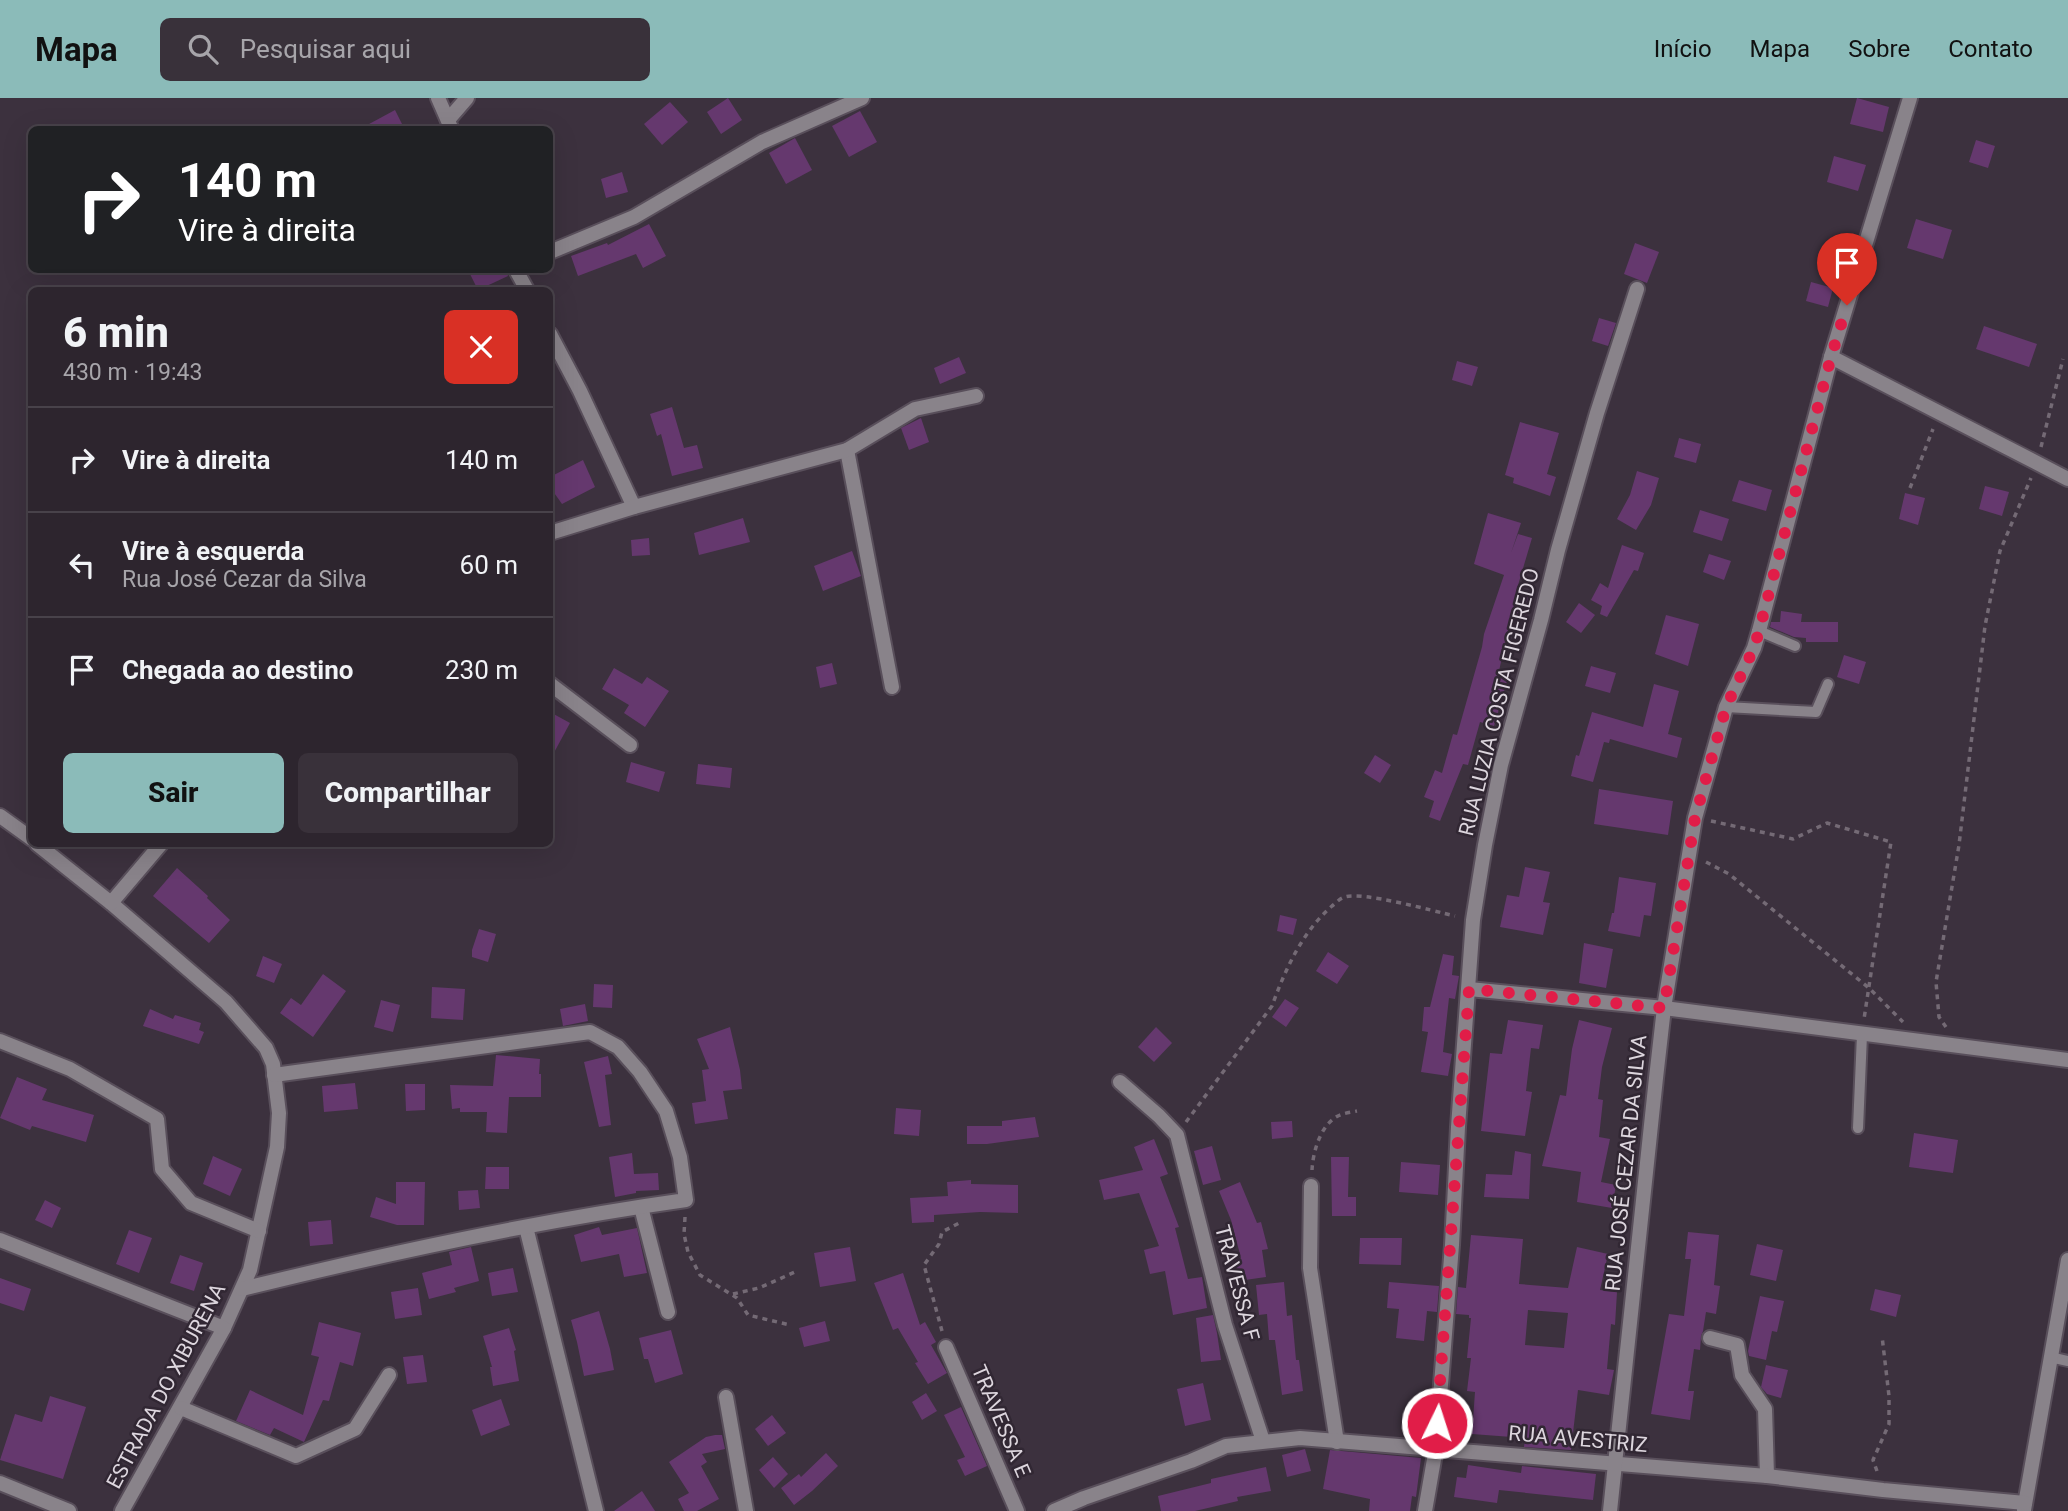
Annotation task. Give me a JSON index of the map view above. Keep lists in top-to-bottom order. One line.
{"streets":{"street":["RUA LUZIA COSTA FIGEREDO","RUA JOSÉ CEZAR DA SILVA","TRAVESSA F","ESTRADA DO XIBURENA","TRAVESSA E","RUA AVESTRIZ"]},"crossings":[["RUA LUZIA COSTA FIGEREDO","RUA AVESTRIZ"],["RUA JOSÉ CEZAR DA SILVA","RUA AVESTRIZ"],["TRAVESSA F","RUA AVESTRIZ"]],"page":{"header":"Mapa","search":"Pesquisar aqui","nav":["Início","Mapa","Sobre","Contato"],"turn":["140 m","Vire à direita"],"heading":["6 min","430 m · 19:43"],"list":[{"name":"Vire à direita","value":"140 m"},{"name":"Vire à esquerda","note":"Rua José Cezar da Silva","value":"60 m"},{"name":"Chegada ao destino","value":"230 m"}],"buttons":["Sair","Compartilhar"]}}
